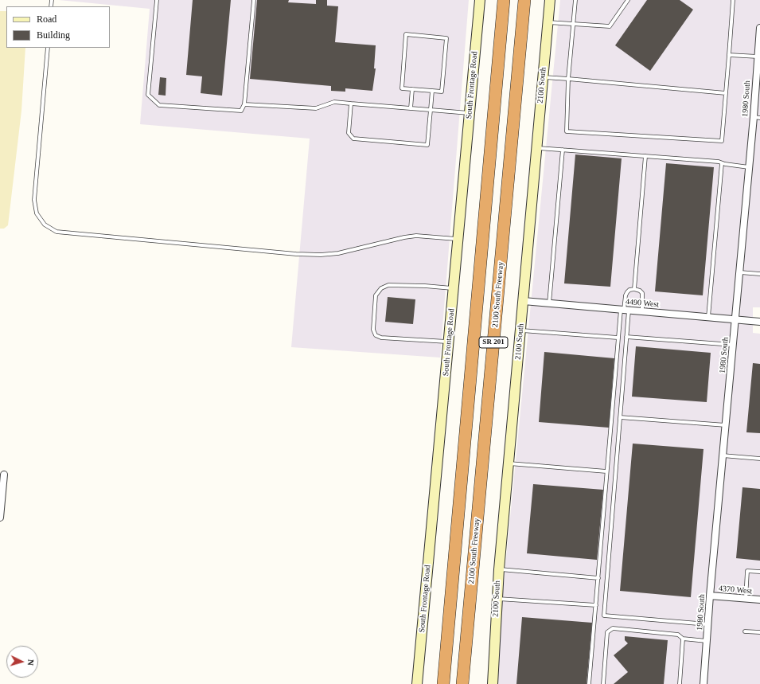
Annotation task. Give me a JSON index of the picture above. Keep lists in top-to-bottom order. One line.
{"streets":{"highway":["2100 South Freeway","SR 201"],"street":["South Frontage Road","2100 South","1980 South","4490 West","4370 West"]},"crossings":[["2100 South","4490 West"],["1980 South","4490 West"],["1980 South","4370 West"]],"legend":["Road","Building"],"north":"right"}
